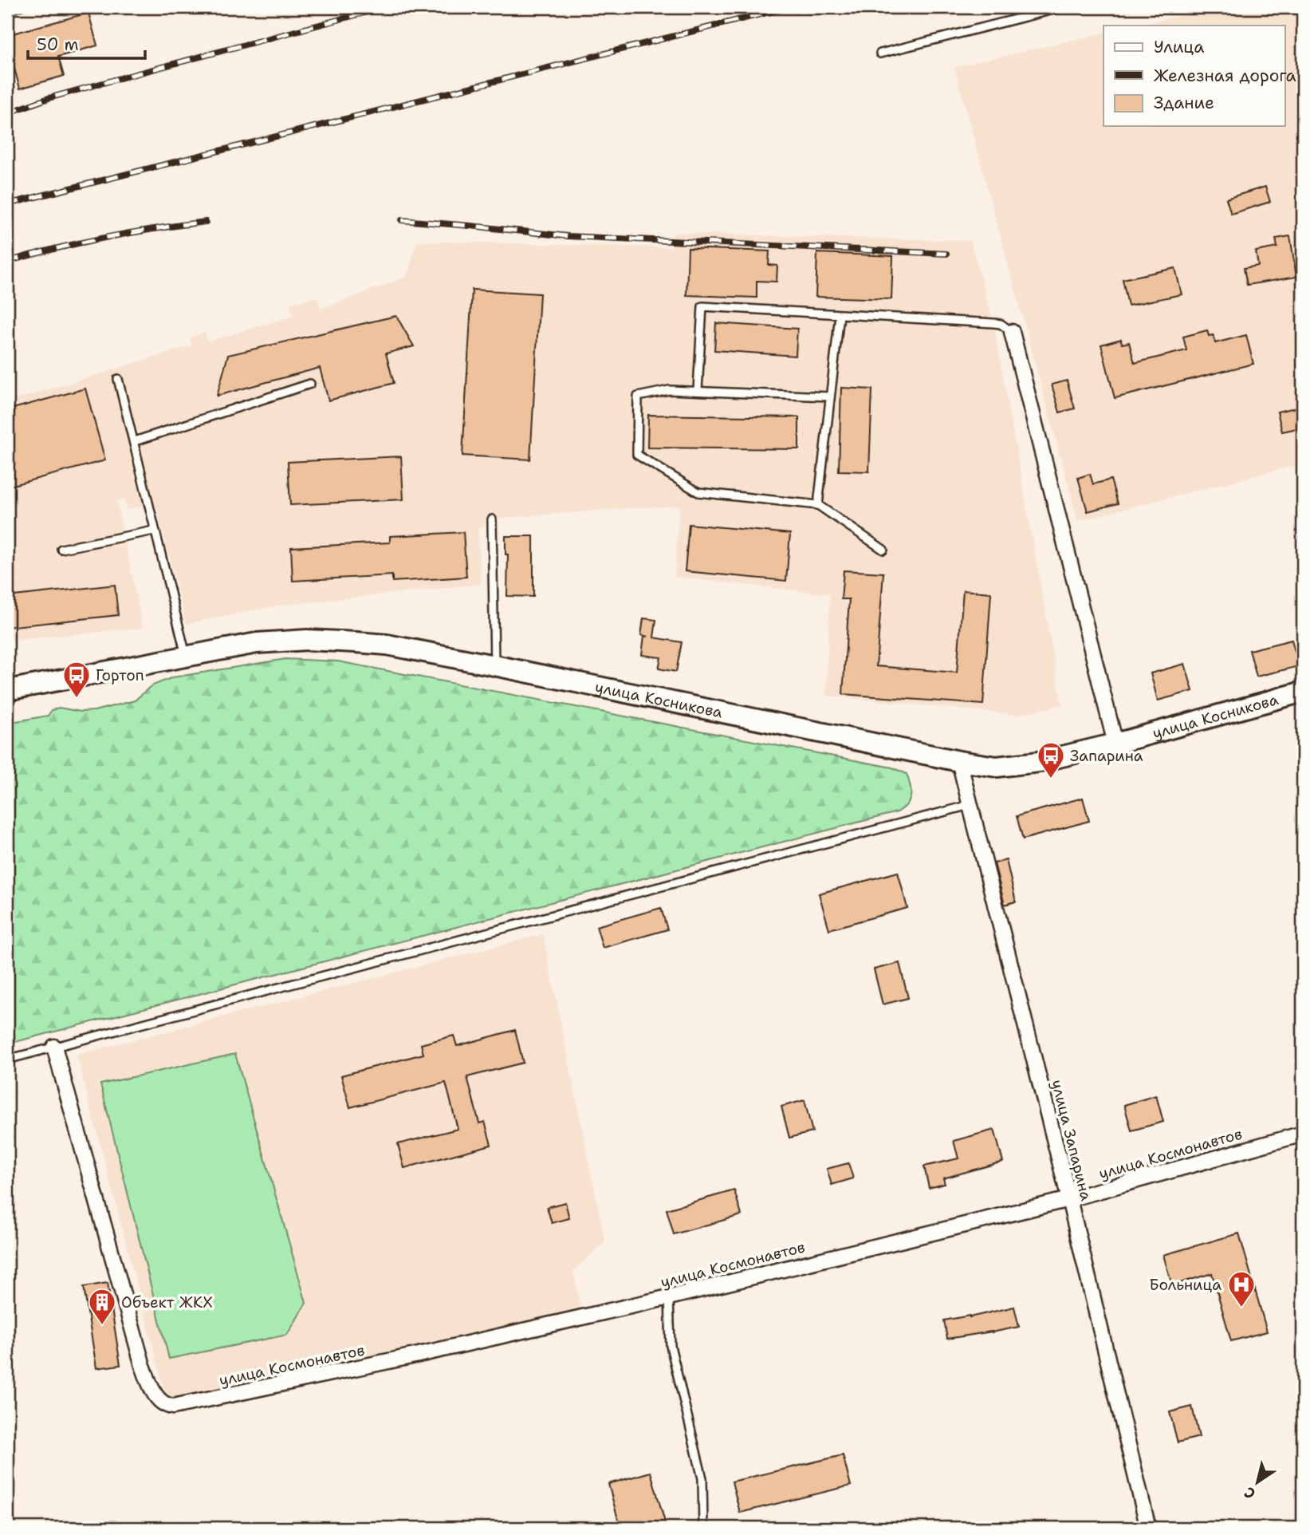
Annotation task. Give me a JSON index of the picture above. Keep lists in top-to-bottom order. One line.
{"streets":{"street":["улица Косникова","улица Запарина","улица Космонавтов"]},"crossings":[["улица Косникова","улица Запарина"],["улица Запарина","улица Космонавтов"]],"places":{"bus stop":["Гортоп","Запарина"],"hospital":["Больница"],"building":["Объект ЖКХ"]},"legend":["Улица","Железная дорога","Здание"],"scale_bar":"50 m","north":"bottom left"}
